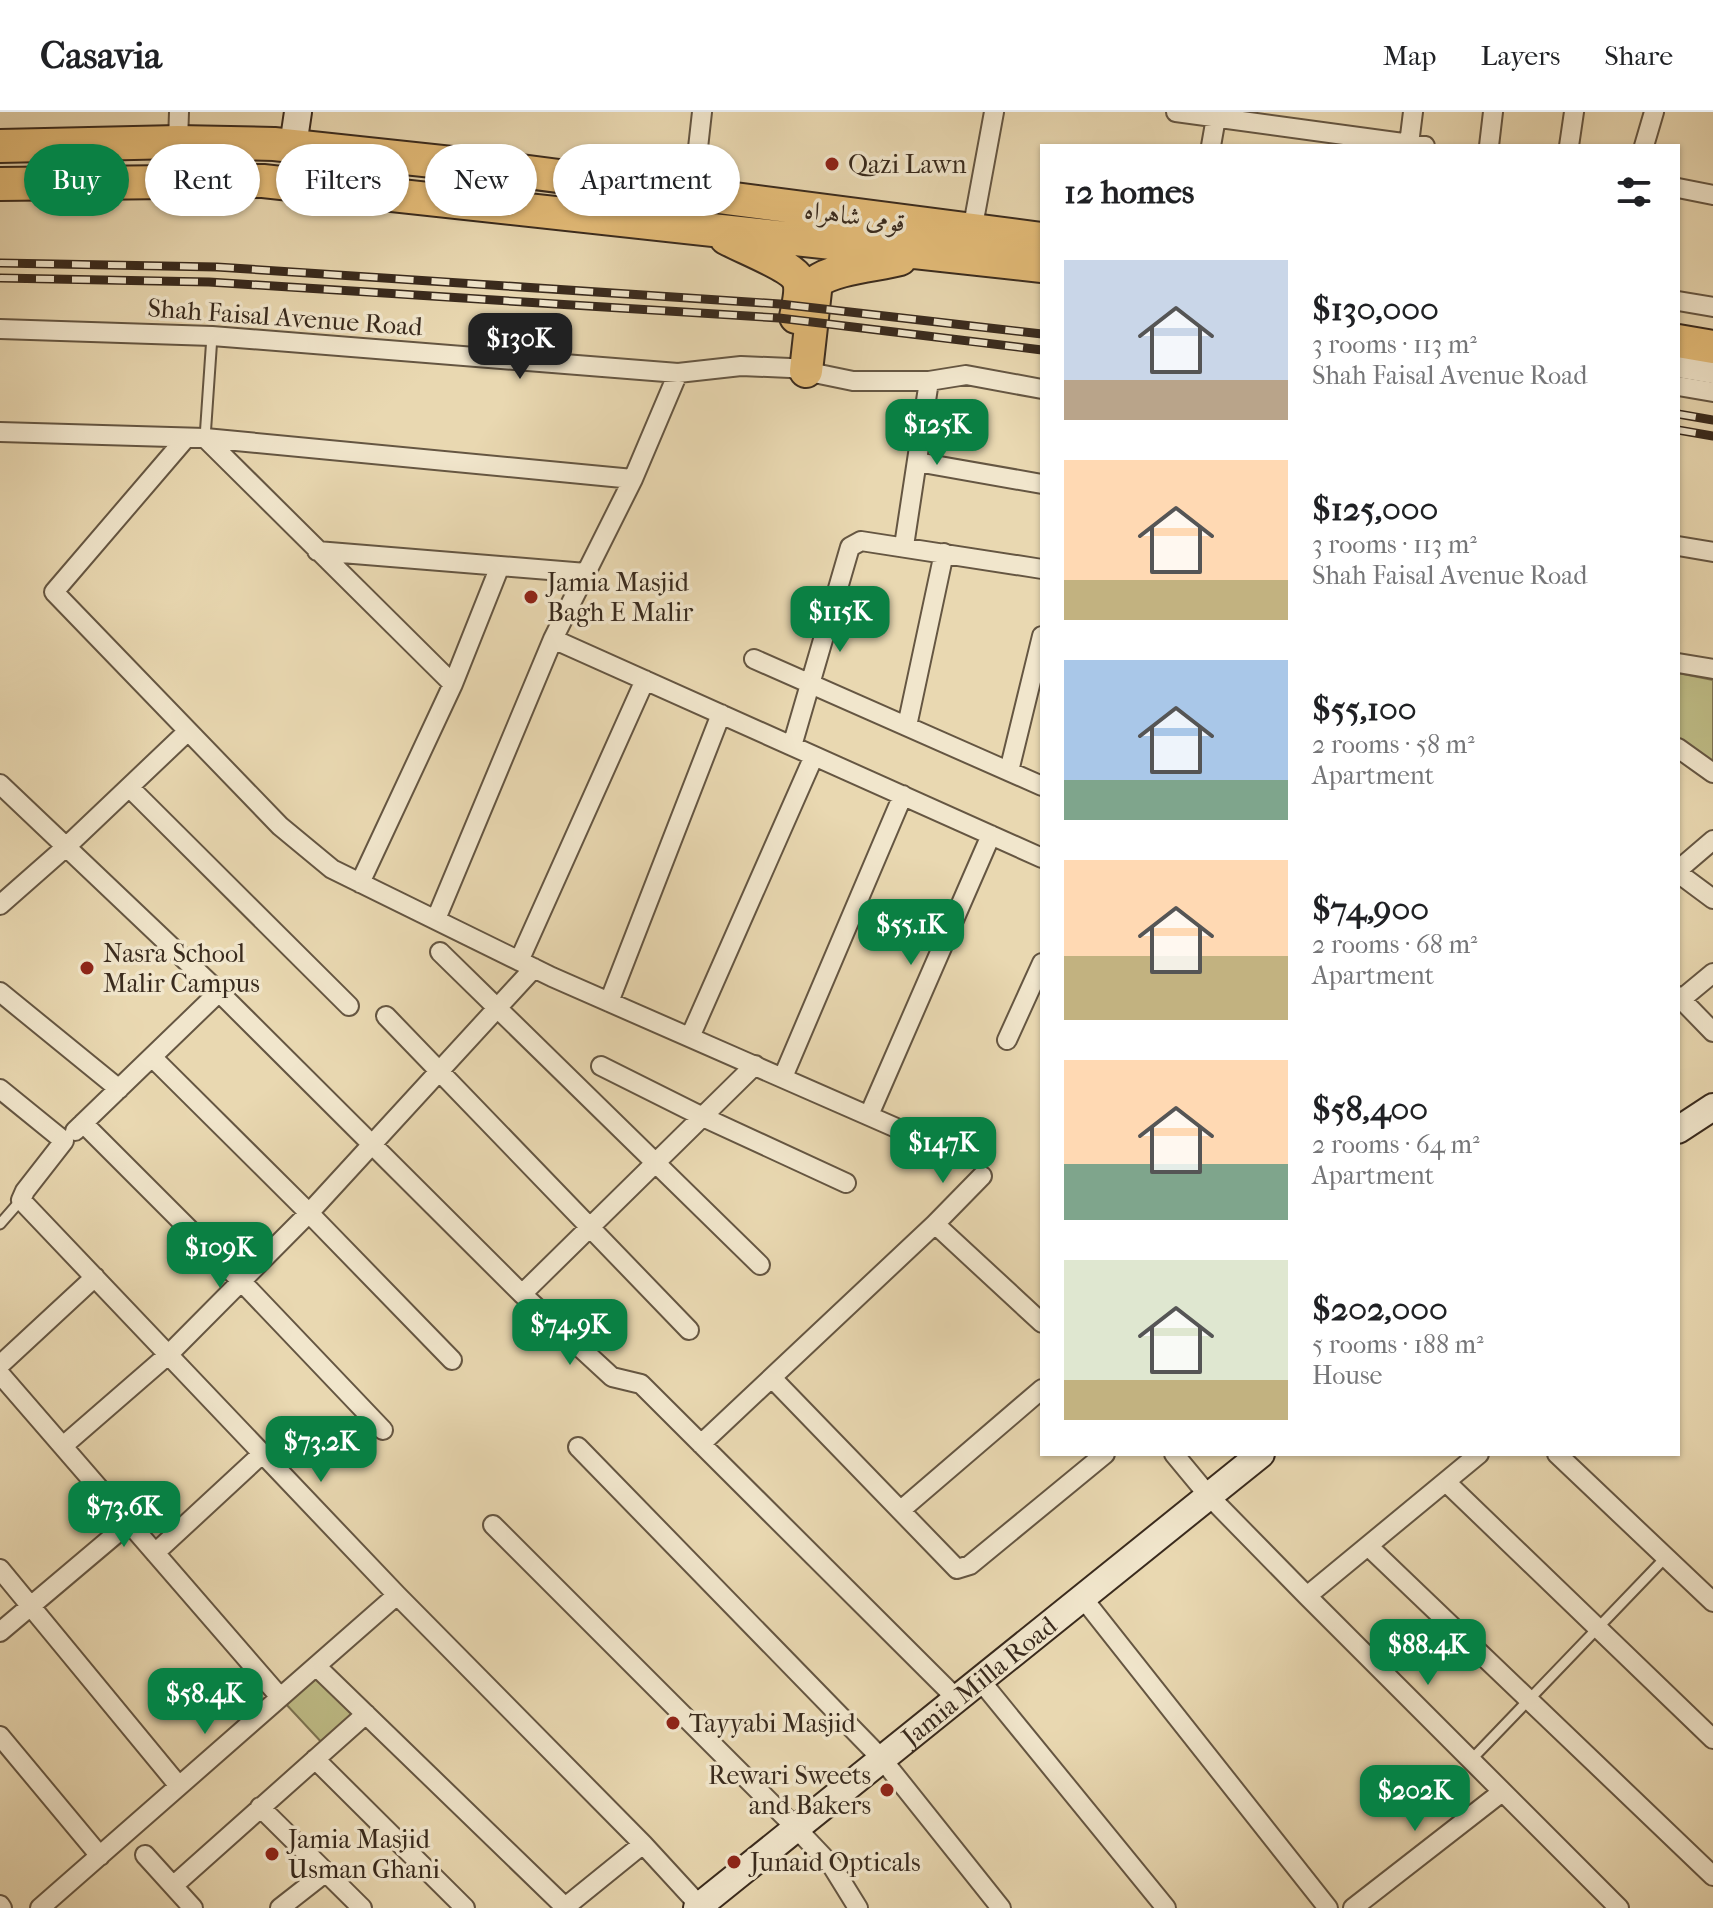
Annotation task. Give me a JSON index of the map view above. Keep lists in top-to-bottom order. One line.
{"streets":{"highway":["قومی شاہراہ"],"main road":["Jamia Milla Road"],"street":["Shah Faisal Avenue Road"]},"places":["Qazi Lawn","Jamia Masjid Bagh E Malir","Nasra School Malir Campus","Tayyabi Masjid","Rewari Sweets and Bakers","Jamia Masjid Usman Ghani","Junaid Opticals"],"page":{"header":"Casavia","nav":["Map","Layers","Share"],"chip":["Buy","Rent","Filters","New","Apartment"],"heading":"12 homes","list":[{"name":"$130,000","note":"3 rooms · 113 m² · Shah Faisal Avenue Road"},{"name":"$125,000","note":"3 rooms · 113 m² · Shah Faisal Avenue Road"},{"name":"$55,100","note":"2 rooms · 58 m² · Apartment"},{"name":"$74,900","note":"2 rooms · 68 m² · Apartment"},{"name":"$58,400","note":"2 rooms · 64 m² · Apartment"},{"name":"$202,000","note":"5 rooms · 188 m² · House"}],"price":["$130K","$125K","$115K","$55.1K","$147K","$109K","$74.9K","$73.2K","$73.6K","$88.4K","$58.4K","$202K"]}}
